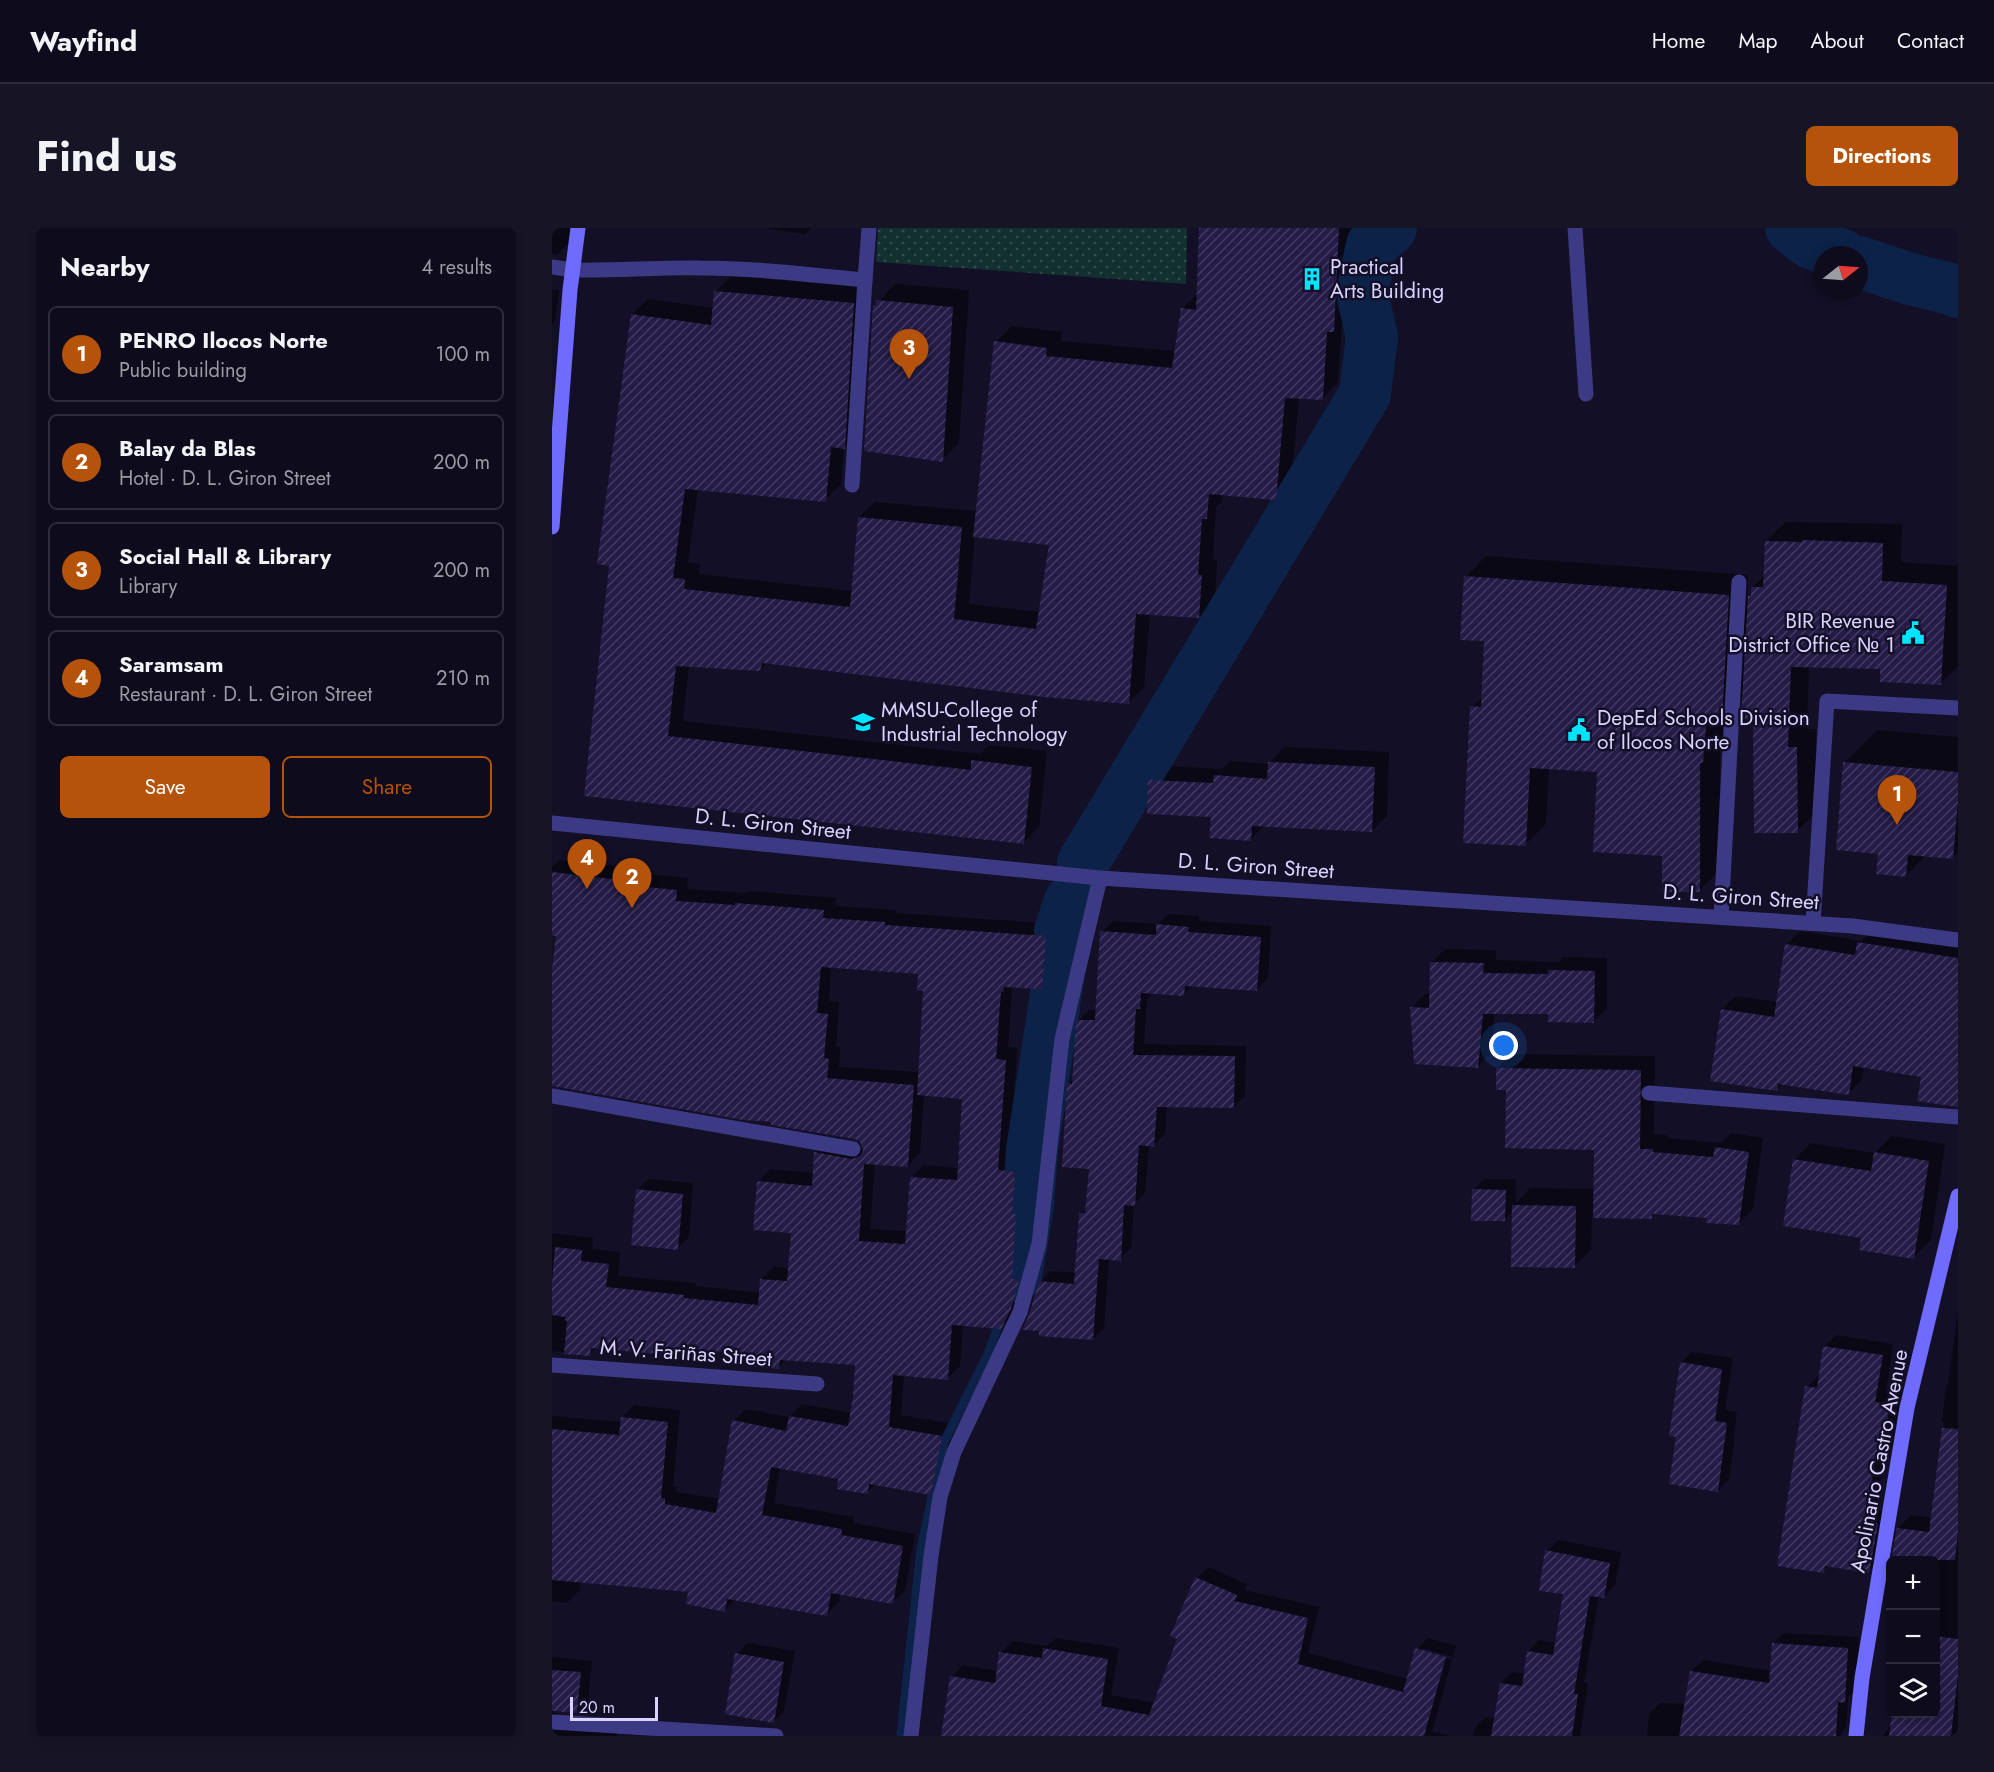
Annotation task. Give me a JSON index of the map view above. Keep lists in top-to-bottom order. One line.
{"streets":{"main road":["Apolinario Castro Avenue"],"street":["D. L. Giron Street","M. V. Fariñas Street"]},"places":{"building":["Practical Arts Building"],"public building":["BIR Revenue District Office № 1","DepEd Schools Division of Ilocos Norte"],"school or university":["MMSU-College of Industrial Technology"]},"scale_bar":"20 m","north":"right","page":{"header":"Wayfind","nav":["Home","Map","About","Contact"],"title":"Find us","buttons":["Directions",["Save","Share"]],"heading":["Nearby","4 results"],"list":[{"mark":"1","name":"PENRO Ilocos Norte","note":"Public building","value":"100 m"},{"mark":"2","name":"Balay da Blas","note":"Hotel · D. L. Giron Street","value":"200 m"},{"mark":"3","name":"Social Hall & Library","note":"Library","value":"200 m"},{"mark":"4","name":"Saramsam","note":"Restaurant · D. L. Giron Street","value":"210 m"}],"pins":["3","1","4","2"],"map_buttons":["+","−"],"scale":"20 m"}}
